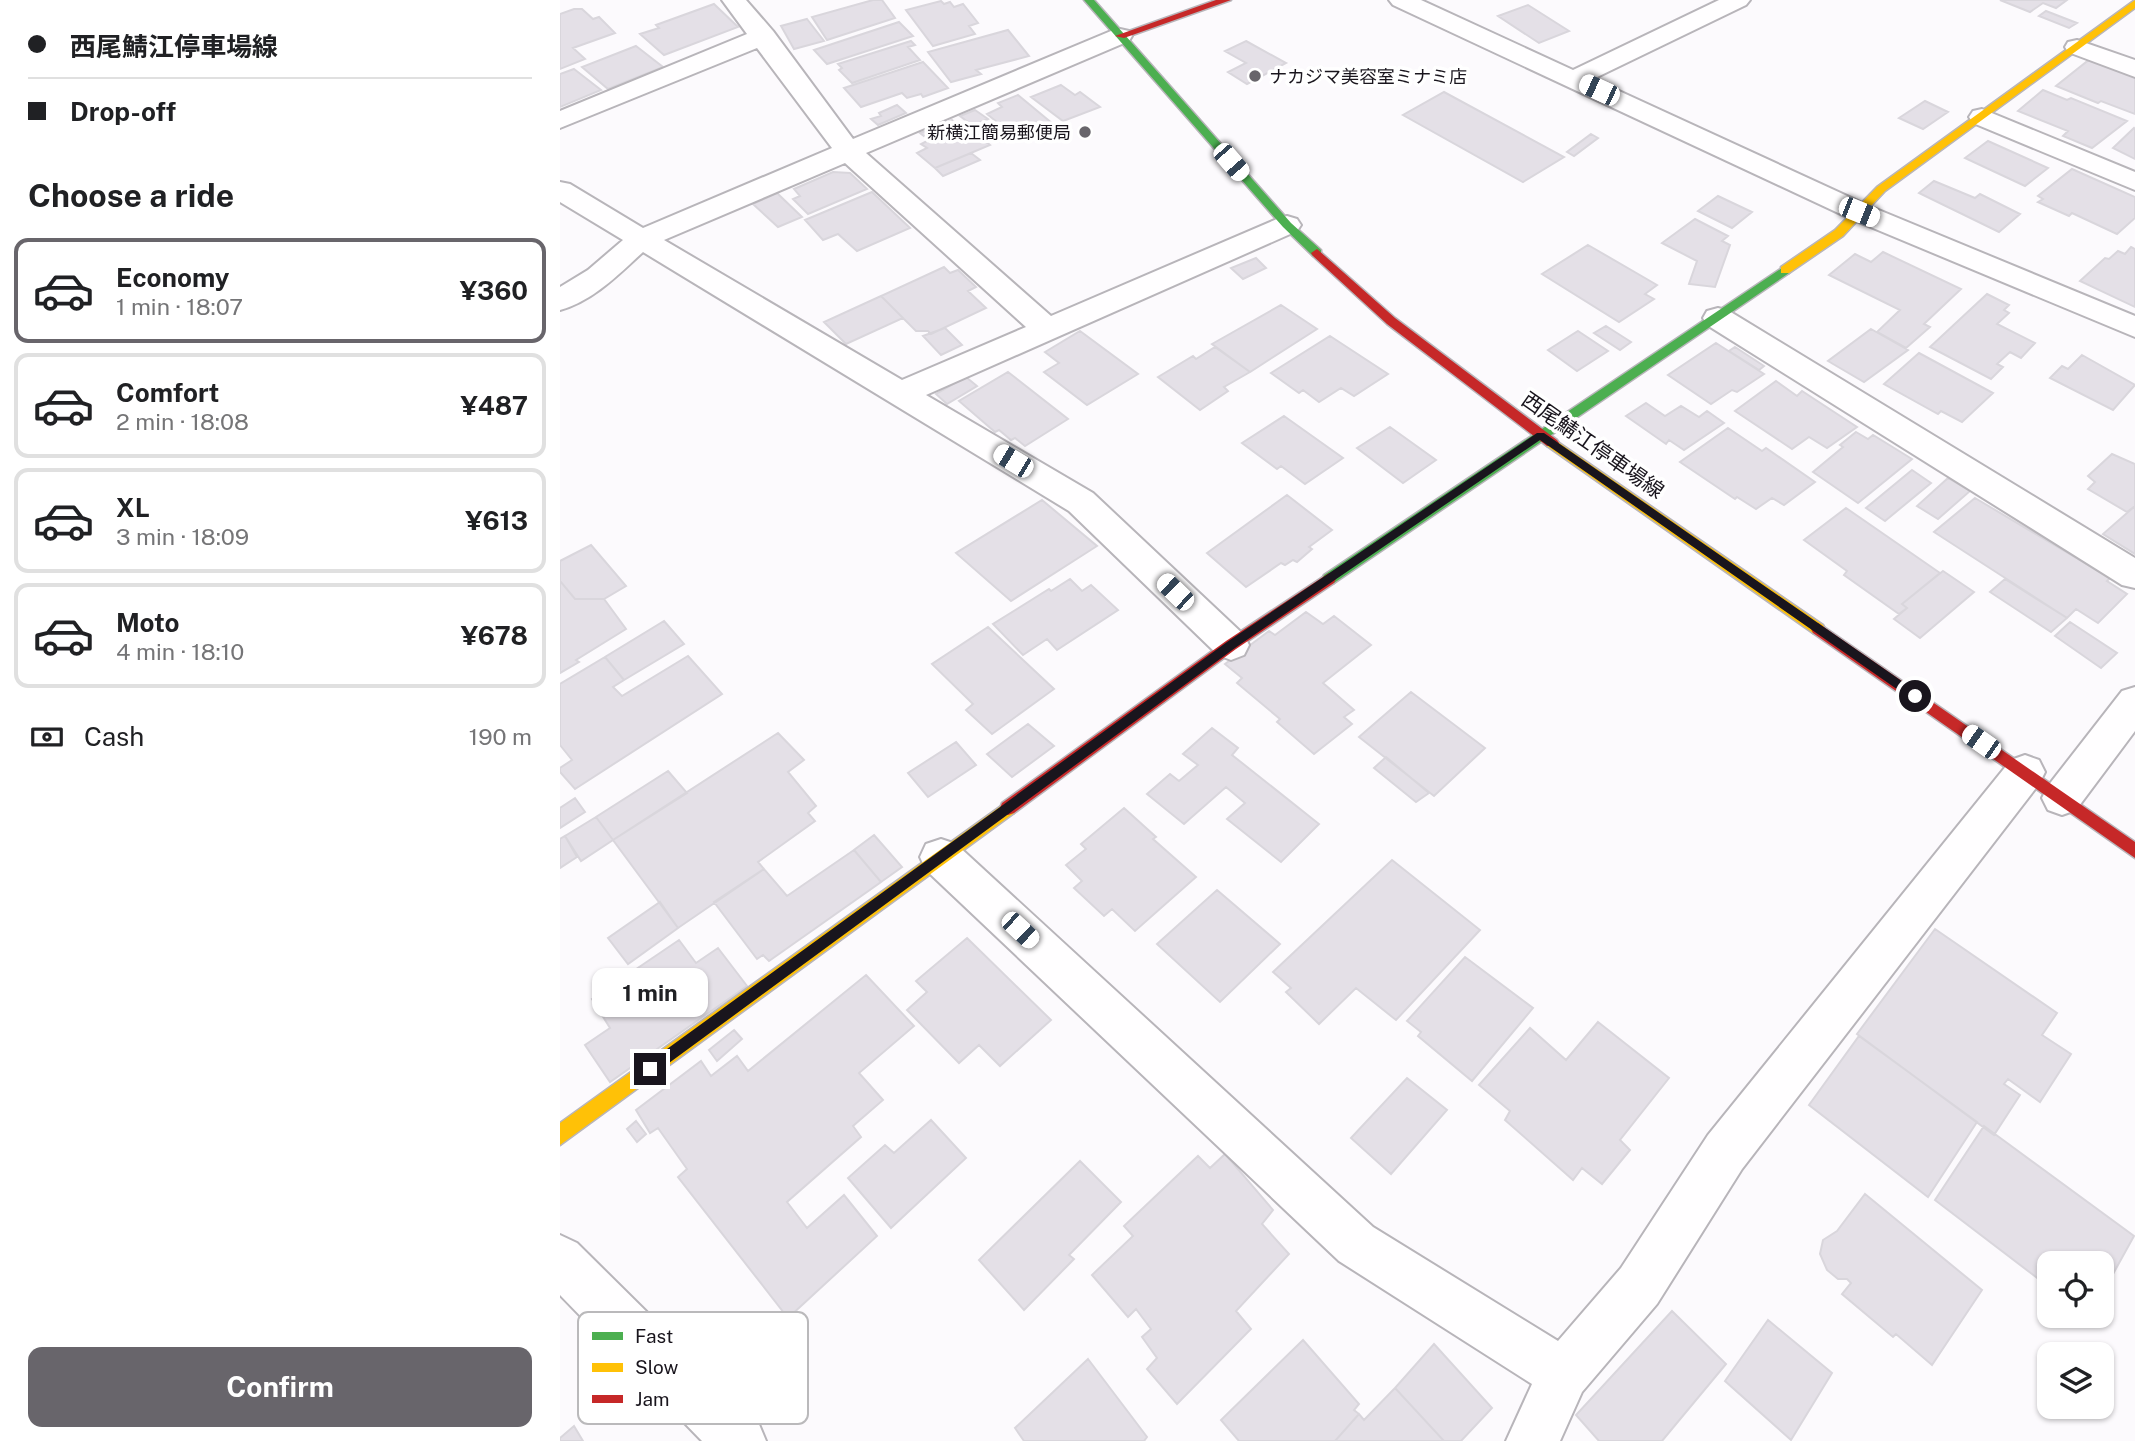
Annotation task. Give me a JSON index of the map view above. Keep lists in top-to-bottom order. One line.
{"streets":{"street":["西尾鯖江停車場線"]},"places":["ナカジマ美容室ミナミ店","新横江簡易郵便局"],"legend":["Fast","Slow","Jam"],"page":{"banner":["西尾鯖江停車場線","Drop-off"],"heading":"Choose a ride","list":[{"name":"Economy","note":"1 min · 18:07","value":"¥360"},{"name":"Comfort","note":"2 min · 18:08","value":"¥487"},{"name":"XL","note":"3 min · 18:09","value":"¥613"},{"name":"Moto","note":"4 min · 18:10","value":"¥678"}],"pay":["Cash","190 m"],"bubble":"1 min","buttons":"Confirm"}}
